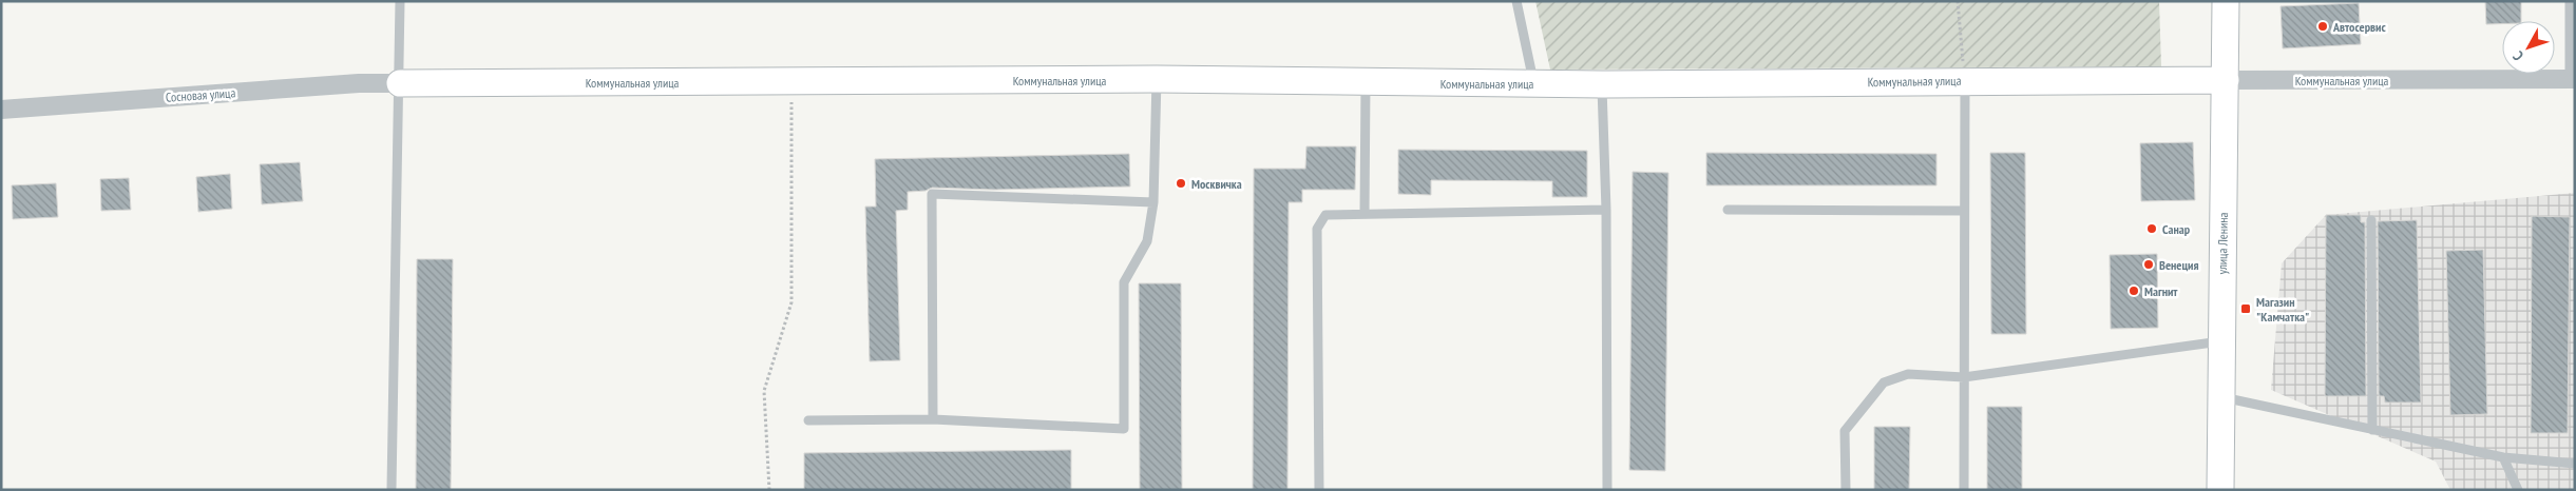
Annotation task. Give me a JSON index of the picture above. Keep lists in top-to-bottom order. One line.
{"streets":{"street":["Коммунальная улица","Сосновая улица","улица Ленина"]},"crossings":[["Коммунальная улица","Сосновая улица"],["Коммунальная улица","улица Ленина"]],"places":{"other":["Автосервис","Москвичка","Санар","Венеция","Магнит"],"transit":["Магазин \"Камчатка\""]},"north":"bottom left"}
